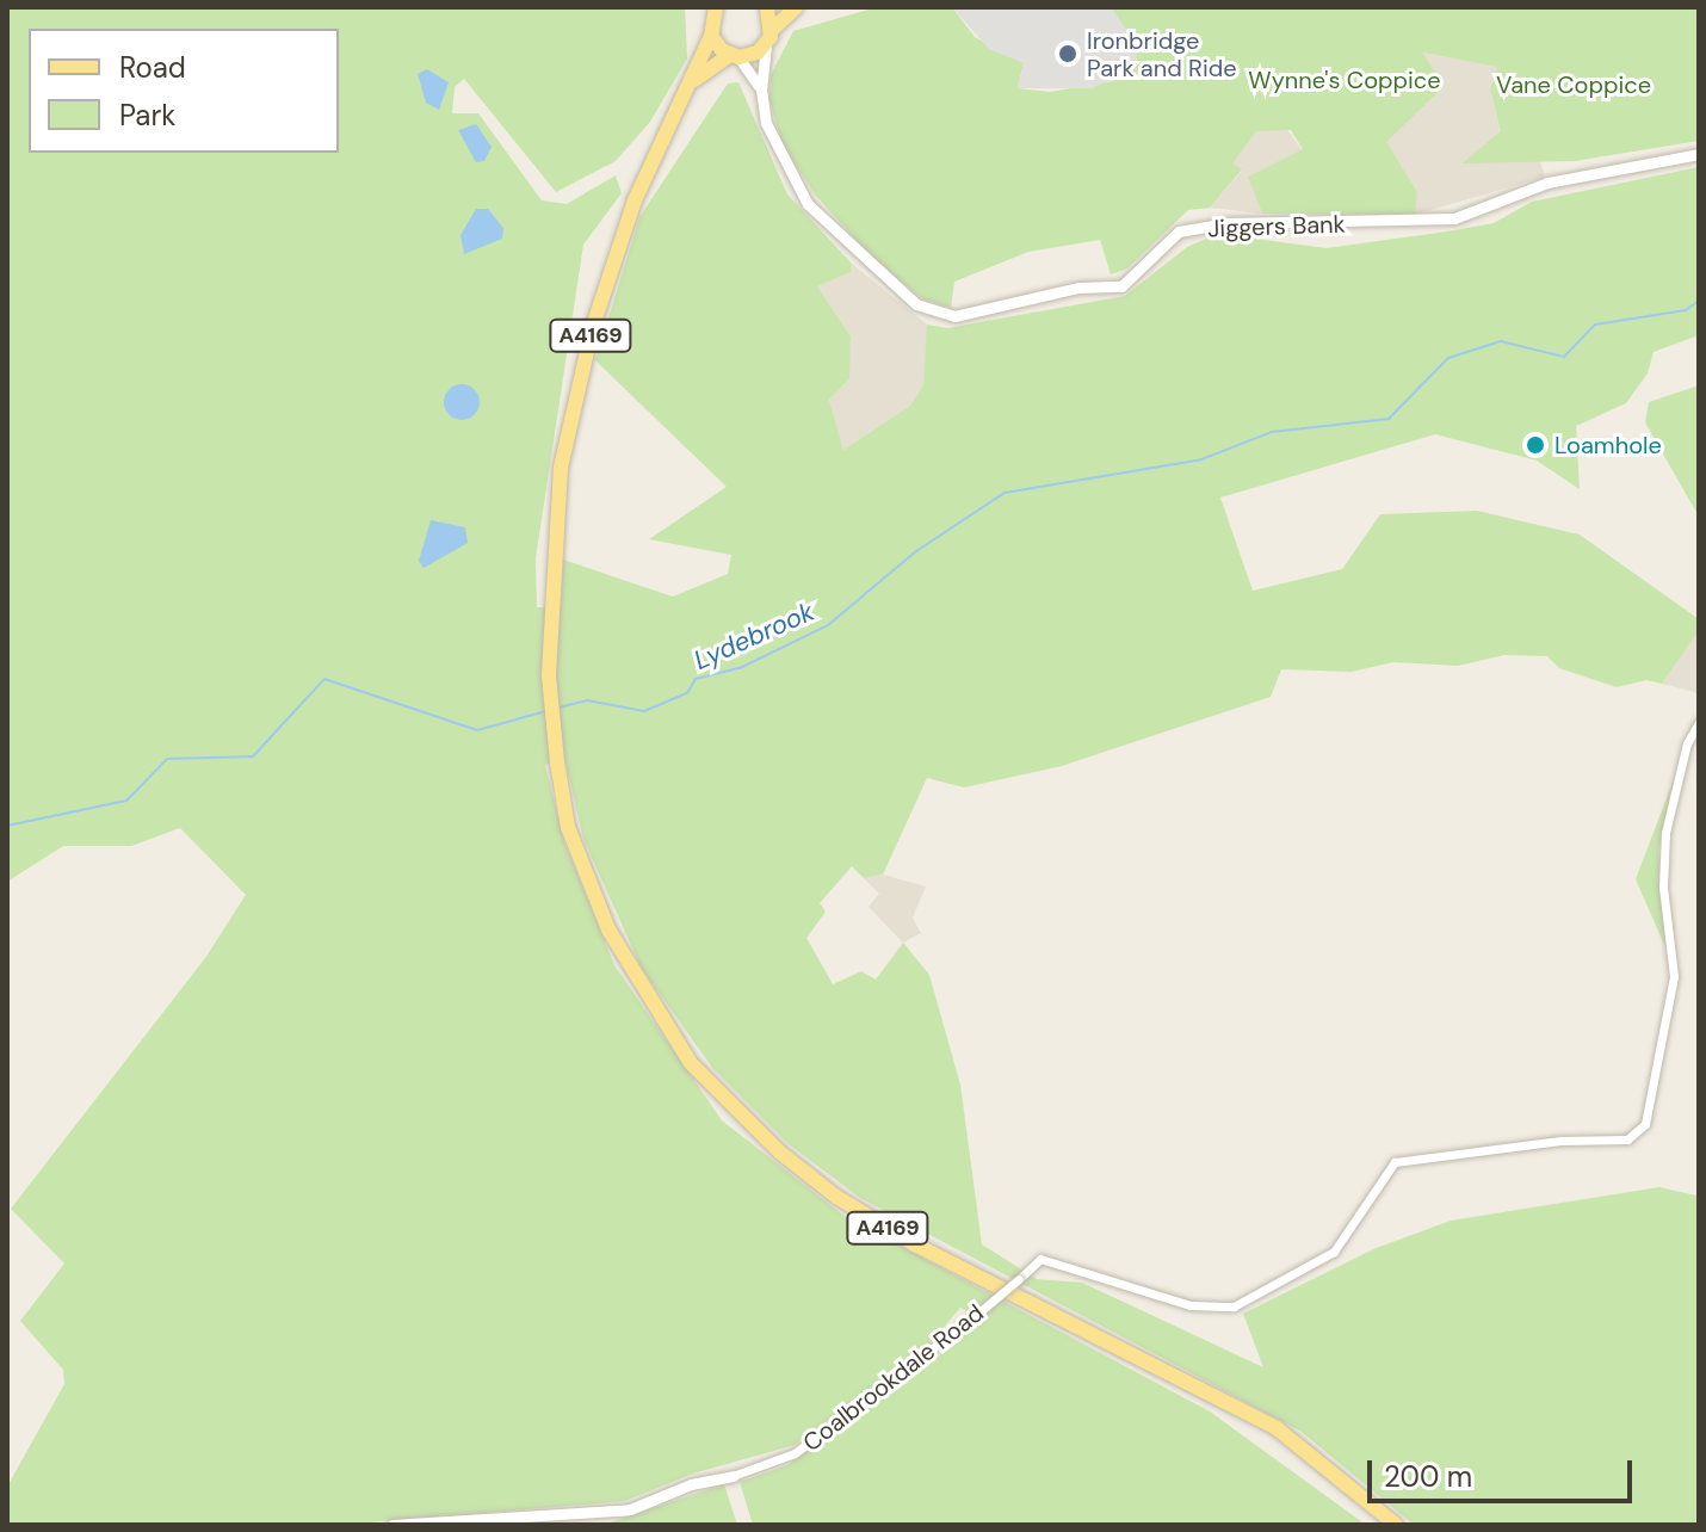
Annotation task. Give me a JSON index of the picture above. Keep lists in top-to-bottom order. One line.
{"streets":{"main road":["A4169"],"street":["Jiggers Bank","Coalbrookdale Road"]},"crossings":[["Jiggers Bank","A4169"]],"water":["Lydebrook"],"parks":["Wynne's Coppice","Vane Coppice"],"places":["Ironbridge Park and Ride","Loamhole"],"legend":["Road","Park"],"scale_bar":"200 m"}
